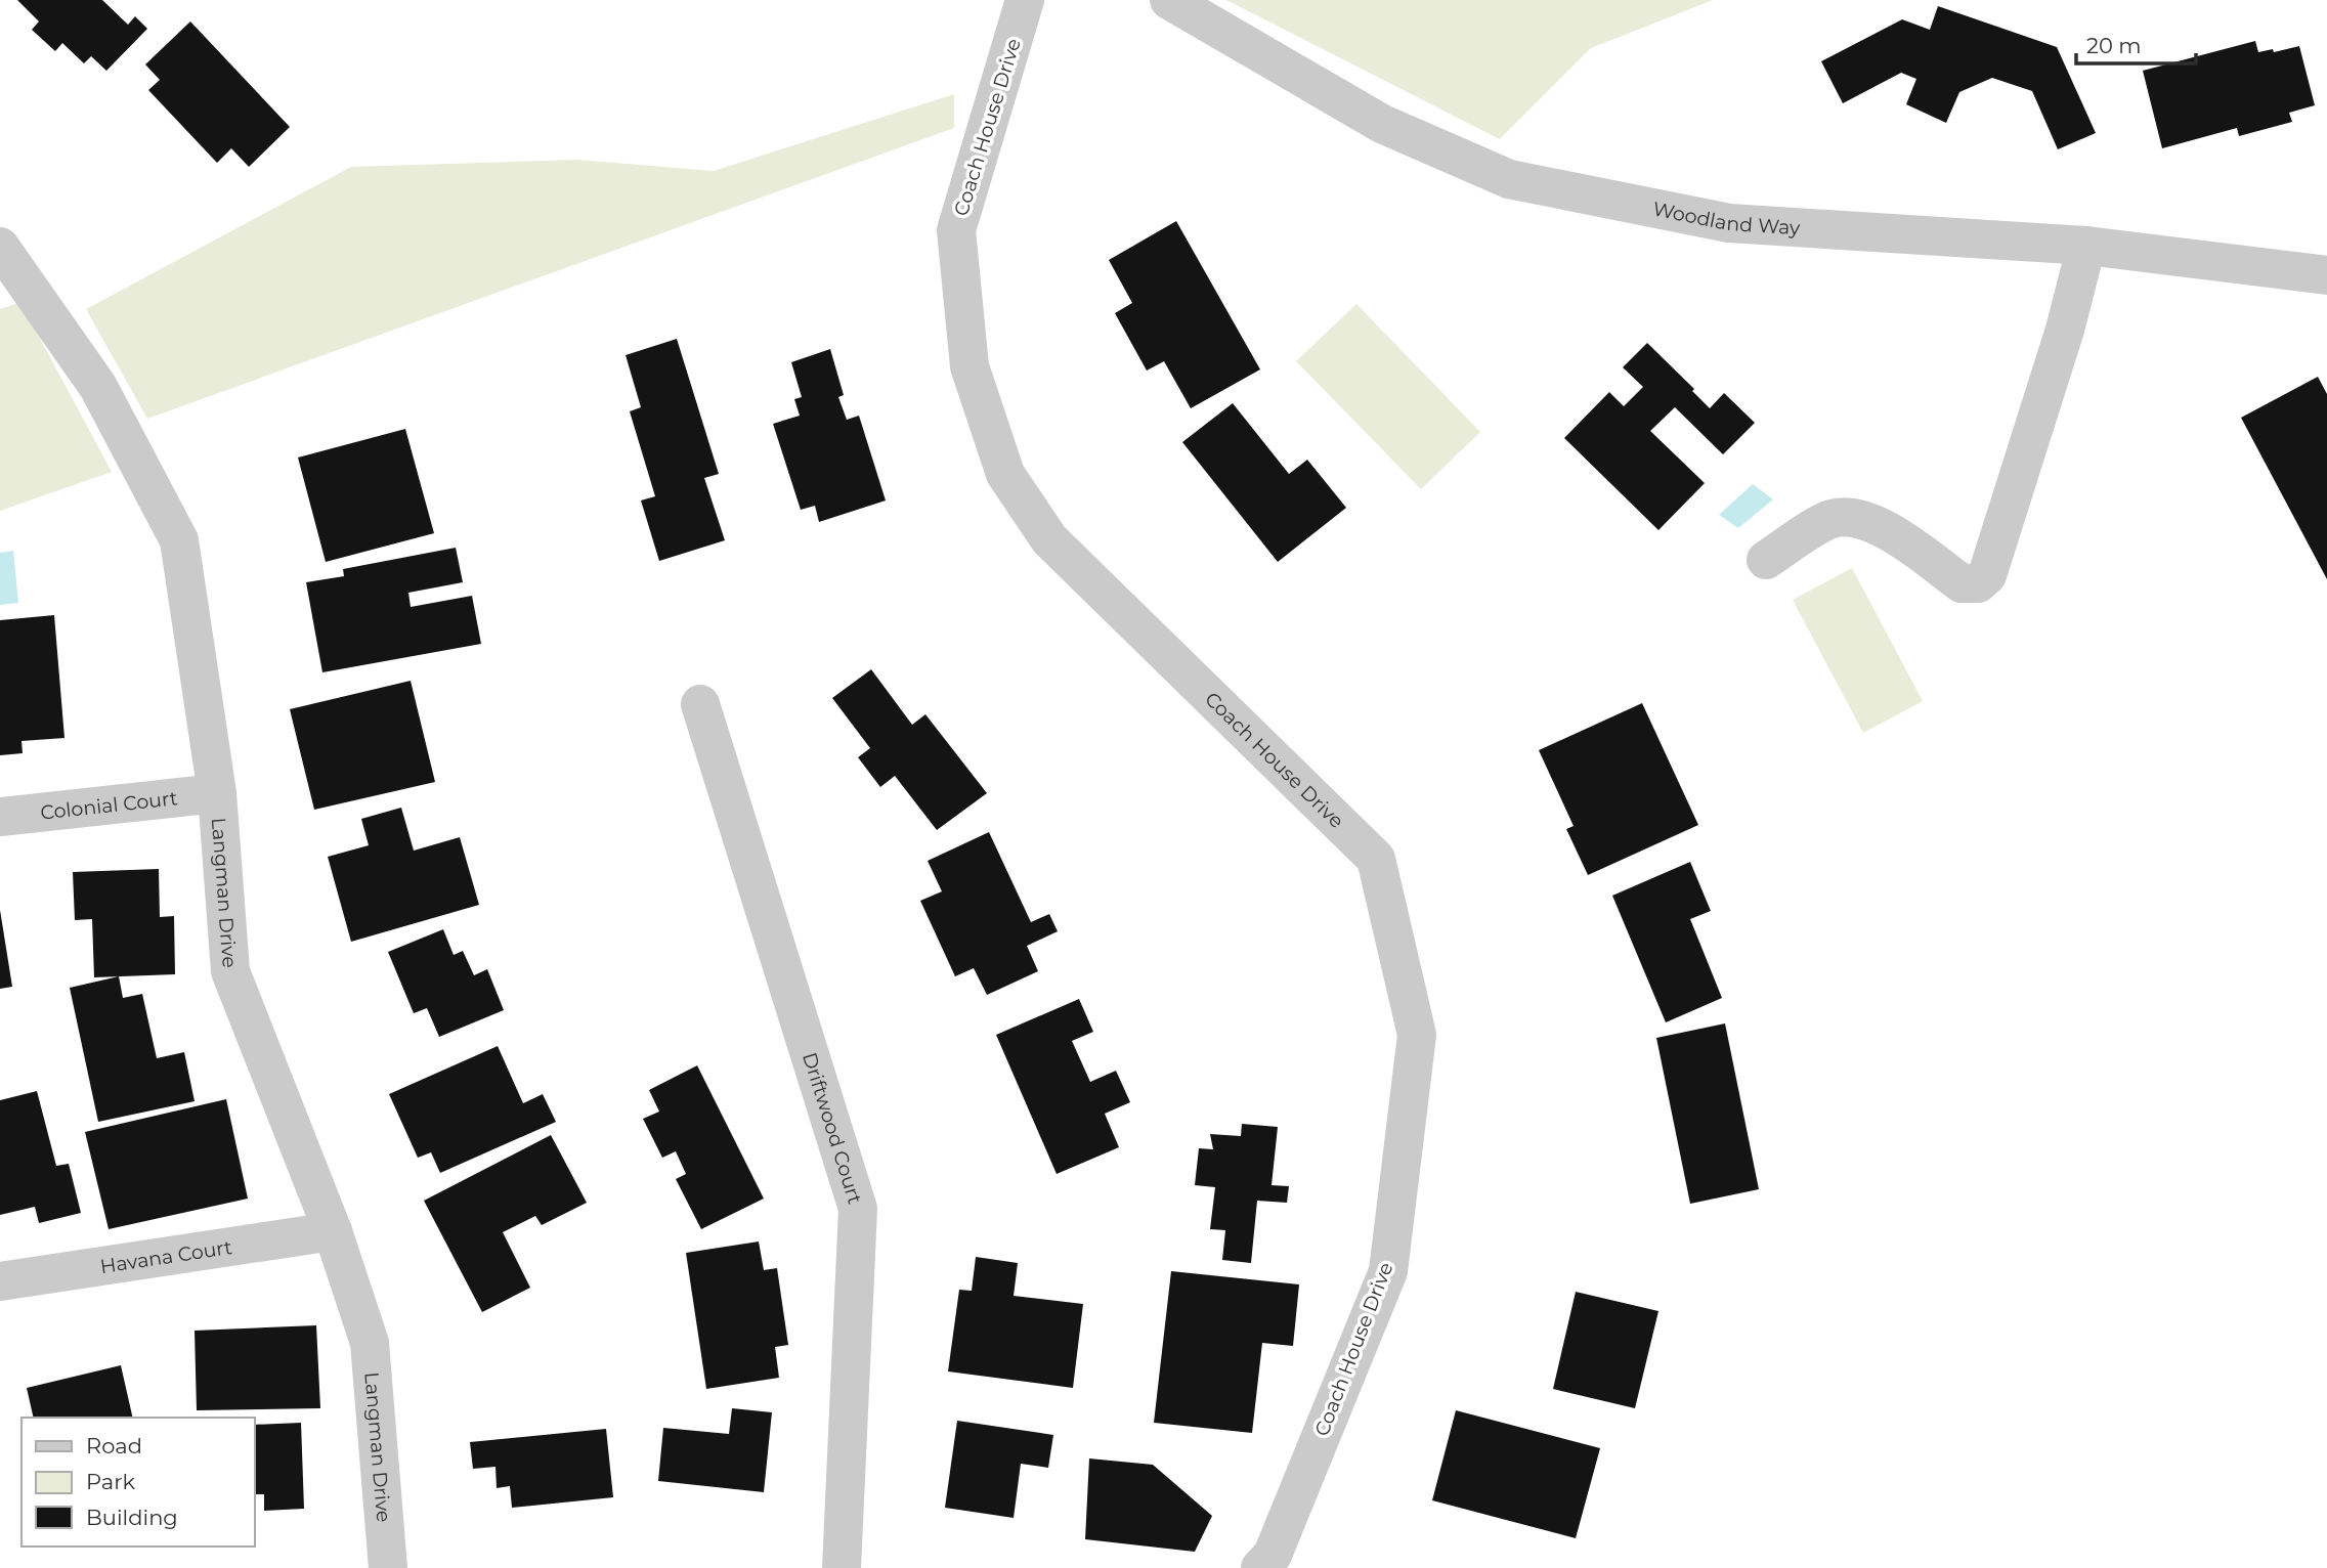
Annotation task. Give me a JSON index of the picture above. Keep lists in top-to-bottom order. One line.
{"streets":{"street":["Coach House Drive","Woodland Way","Colonial Court","Langman Drive","Driftwood Court","Havana Court"]},"crossings":[["Colonial Court","Langman Drive"],["Langman Drive","Havana Court"]],"legend":["Road","Park","Building"],"scale_bar":"20 m"}
